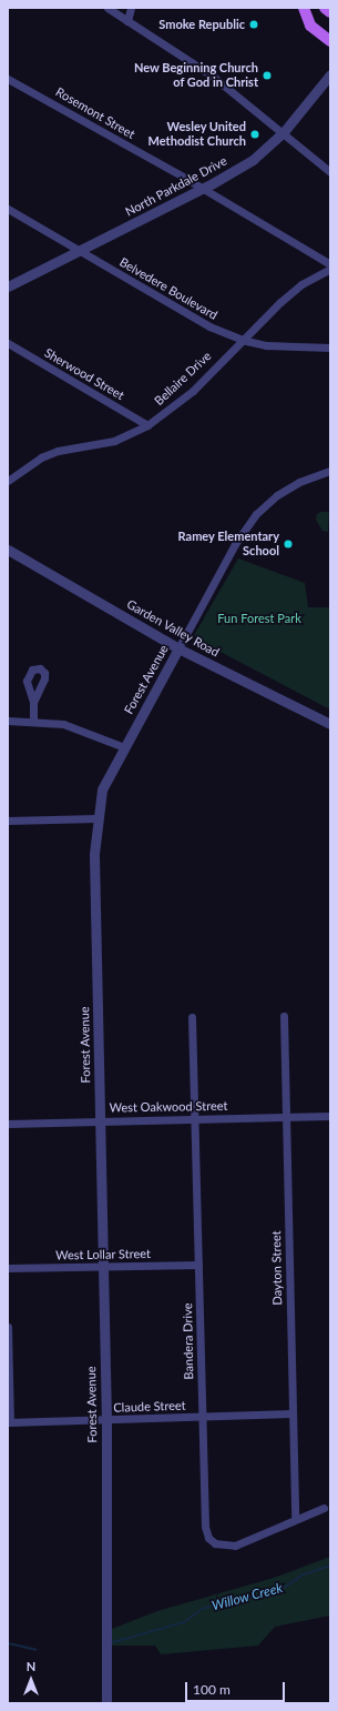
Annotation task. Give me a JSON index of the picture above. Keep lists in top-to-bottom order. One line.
{"streets":{"street":["Rosemont Street","North Parkdale Drive","Belvedere Boulevard","Sherwood Street","Bellaire Drive","Garden Valley Road","Forest Avenue","West Oakwood Street","West Lollar Street","Dayton Street","Bandera Drive","Claude Street"]},"crossings":[["Rosemont Street","North Parkdale Drive"],["North Parkdale Drive","Belvedere Boulevard"],["Belvedere Boulevard","Bellaire Drive"],["Sherwood Street","Bellaire Drive"],["Garden Valley Road","Forest Avenue"],["Forest Avenue","West Oakwood Street"],["Forest Avenue","West Lollar Street"],["Forest Avenue","Claude Street"],["West Oakwood Street","Dayton Street"],["West Oakwood Street","Bandera Drive"],["West Lollar Street","Bandera Drive"],["Dayton Street","Bandera Drive"],["Dayton Street","Claude Street"],["Bandera Drive","Claude Street"]],"water":["Willow Creek"],"parks":["Fun Forest Park"],"places":["Smoke Republic","New Beginning Church of God in Christ","Wesley United Methodist Church","Ramey Elementary School"],"scale_bar":"100 m","north":"top"}
